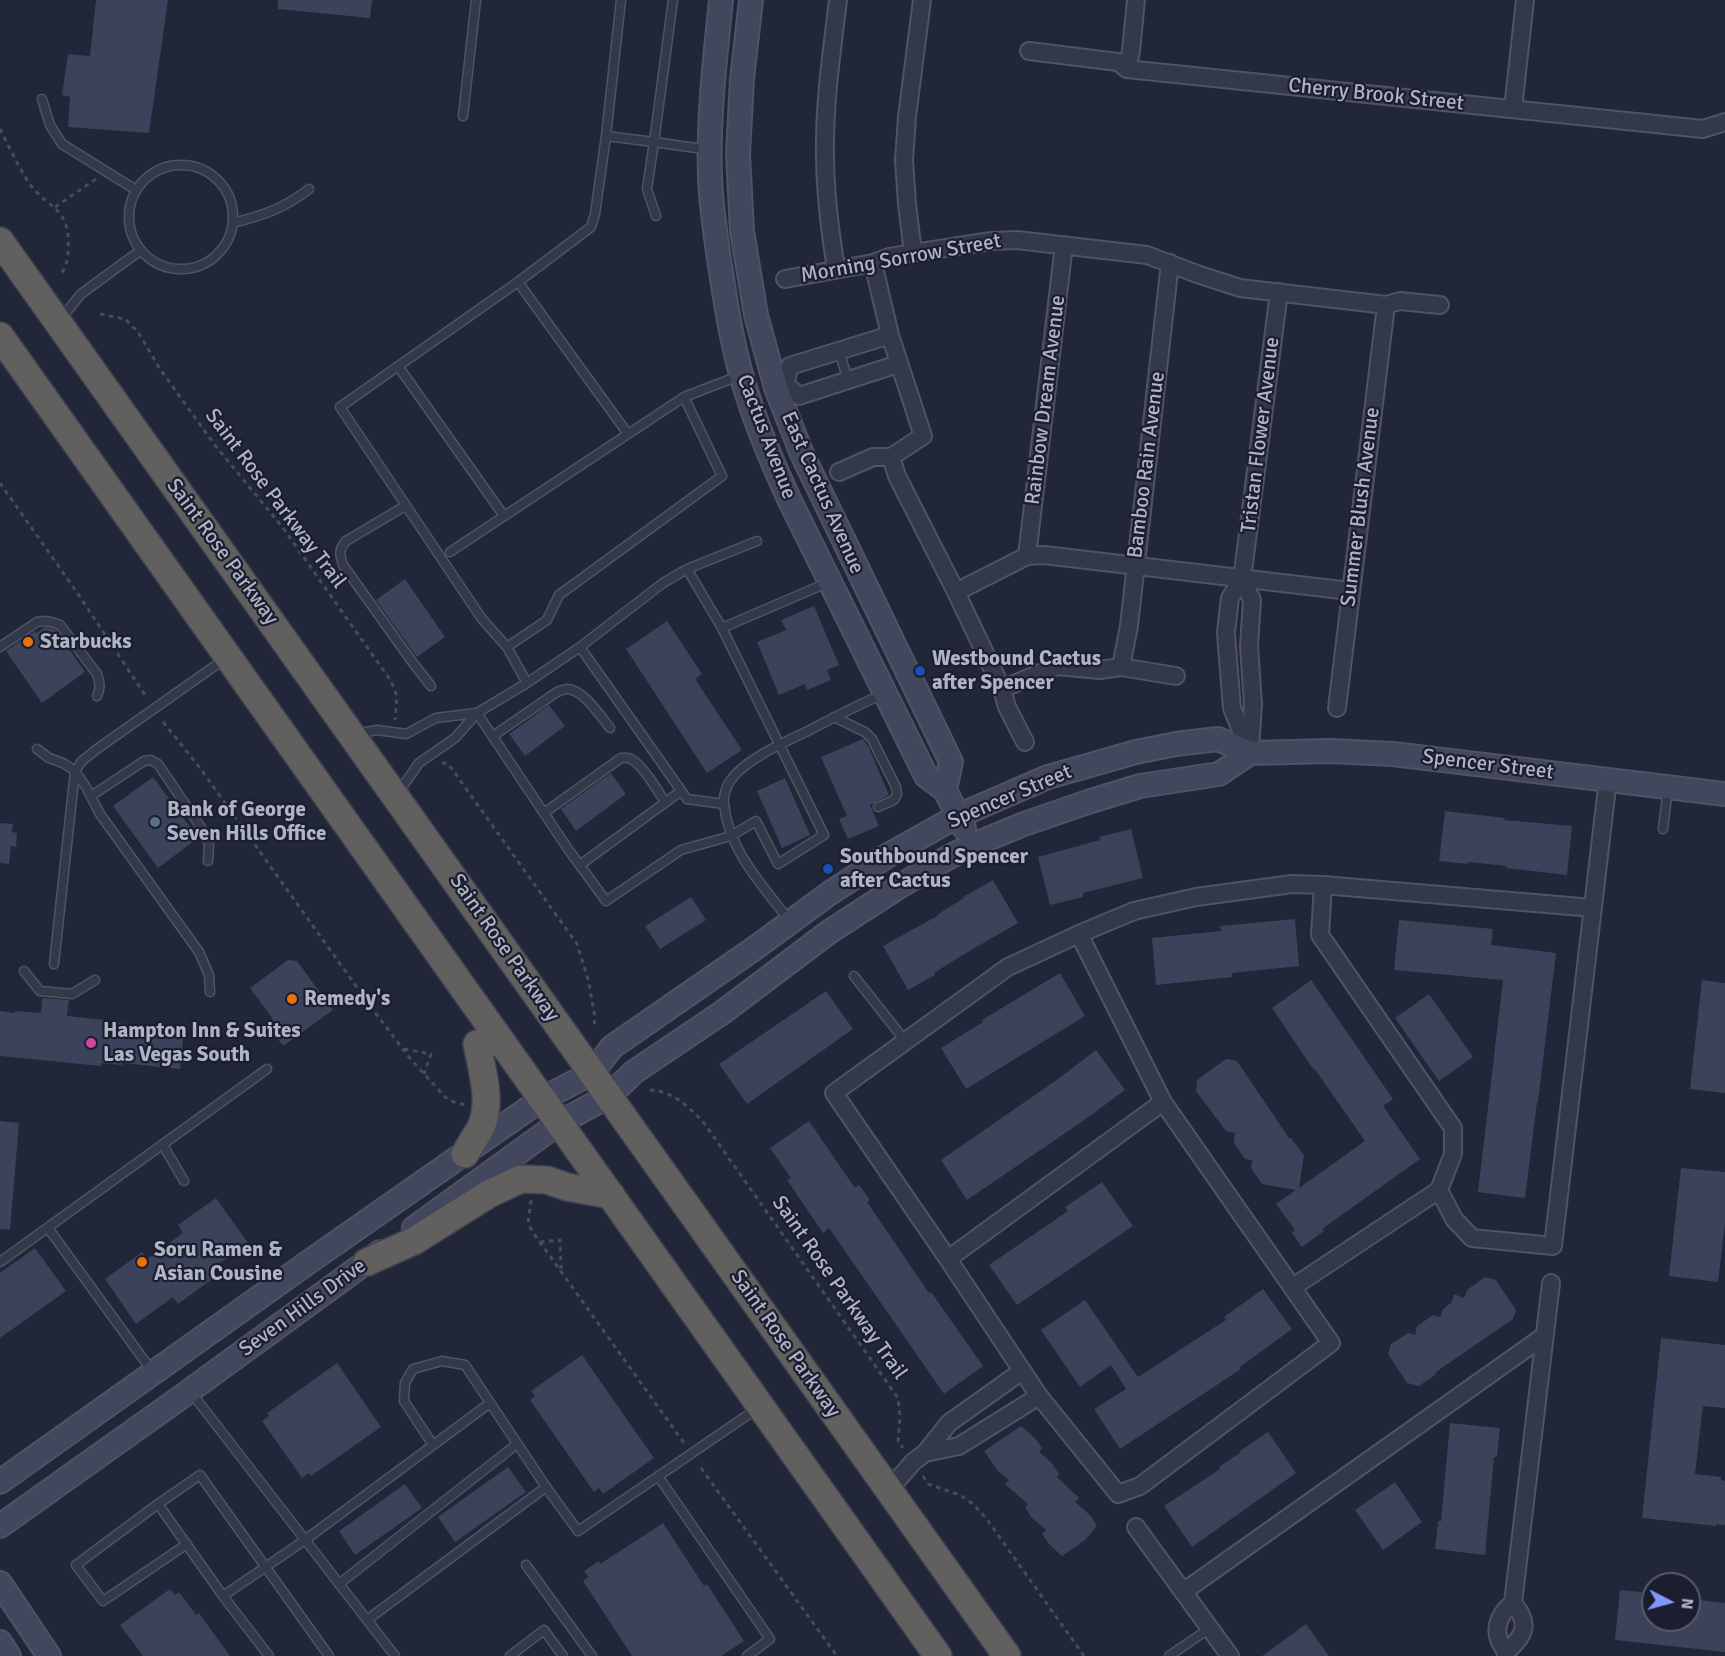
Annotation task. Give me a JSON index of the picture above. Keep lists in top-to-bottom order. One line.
{"streets":{"highway":["Saint Rose Parkway"],"main road":["Cactus Avenue","East Cactus Avenue","Spencer Street","Seven Hills Drive"],"street":["Cherry Brook Street","Morning Sorrow Street","Rainbow Dream Avenue","Tristan Flower Avenue","Bamboo Rain Avenue","Summer Blush Avenue"],"path":["Saint Rose Parkway Trail"]},"crossings":[["Morning Sorrow Street","Rainbow Dream Avenue"],["Morning Sorrow Street","Tristan Flower Avenue"],["Morning Sorrow Street","Bamboo Rain Avenue"],["Morning Sorrow Street","Summer Blush Avenue"],["Tristan Flower Avenue","Spencer Street"],["Cactus Avenue","East Cactus Avenue"],["Cactus Avenue","Spencer Street"],["Saint Rose Parkway","Spencer Street"],["Saint Rose Parkway","Seven Hills Drive"],["Spencer Street","Seven Hills Drive"]],"places":["Starbucks","Westbound Cactus after Spencer","Bank of George Seven Hills Office","Southbound Spencer after Cactus","Remedy's","Hampton Inn & Suites Las Vegas South","Soru Ramen & Asian Cousine"],"north":"right"}
